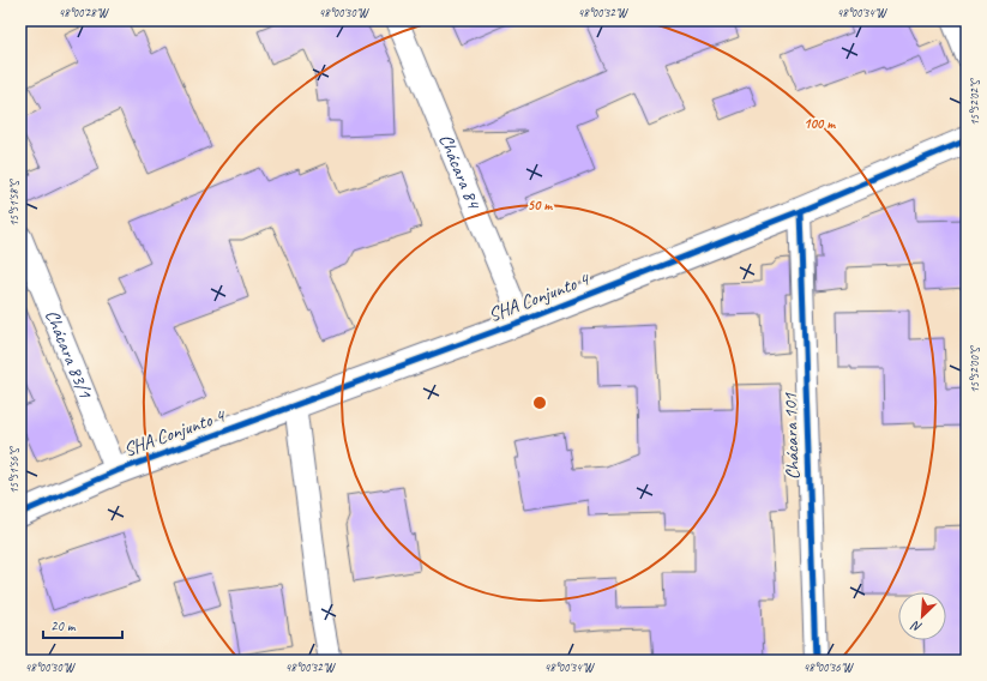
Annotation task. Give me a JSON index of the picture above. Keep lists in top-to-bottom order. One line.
{"streets":{"street":["Chácara 84","SHA Conjunto 4","Chácara 83/1","Chácara 101"]},"crossings":[["Chácara 84","SHA Conjunto 4"],["SHA Conjunto 4","Chácara 83/1"],["SHA Conjunto 4","Chácara 101"]],"scale_bar":"20 m","north":"bottom left","coordinates":["48°00'28\"W","48°00'30\"W","48°00'32\"W","48°00'34\"W","15°52'02\"S","15°51'58\"S","15°52'00\"S","15°51'56\"S","48°00'36\"W"],"rings":["100 m","50 m"]}
